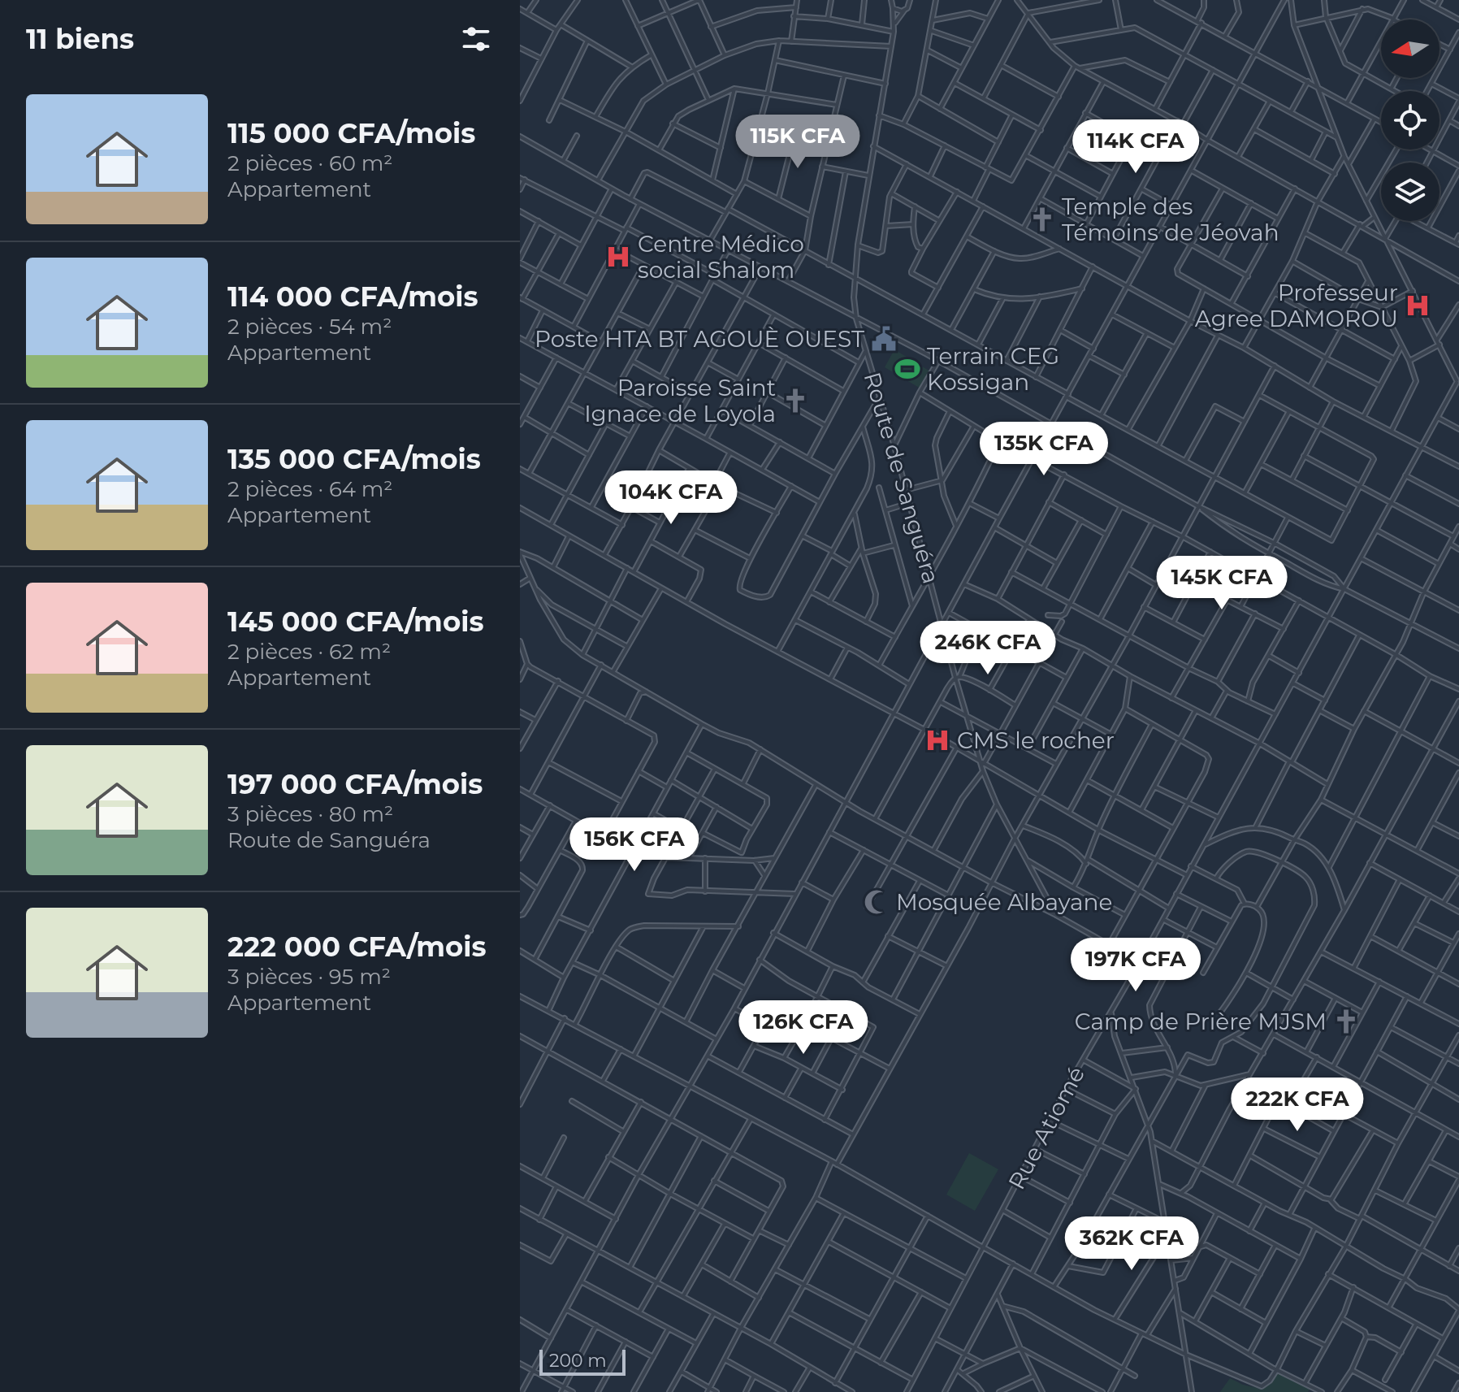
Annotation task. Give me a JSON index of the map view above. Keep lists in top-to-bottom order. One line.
{"streets":{"street":["Route de Sanguéra","Rue Atiomé"]},"places":{"church":["Temple des Témoins de Jéovah","Paroisse Saint Ignace de Loyola","Camp de Prière MJSM"],"hospital":["Centre Médico social Shalom","Professeur Agree DAMOROU","CMS le rocher"],"public building":["Poste HTA BT AGOUÈ OUEST"],"sports":["Terrain CEG Kossigan"],"mosque":["Mosquée Albayane"]},"scale_bar":"200 m","north":"left","page":{"heading":"11 biens","list":[{"name":"115 000 CFA/mois","note":"2 pièces · 60 m² · Appartement"},{"name":"114 000 CFA/mois","note":"2 pièces · 54 m² · Appartement"},{"name":"135 000 CFA/mois","note":"2 pièces · 64 m² · Appartement"},{"name":"145 000 CFA/mois","note":"2 pièces · 62 m² · Appartement"},{"name":"197 000 CFA/mois","note":"3 pièces · 80 m² · Route de Sanguéra"},{"name":"222 000 CFA/mois","note":"3 pièces · 95 m² · Appartement"}],"price":["115K CFA","114K CFA","135K CFA","104K CFA","145K CFA","246K CFA","156K CFA","197K CFA","126K CFA","222K CFA","362K CFA"],"scale":"200 m"}}
